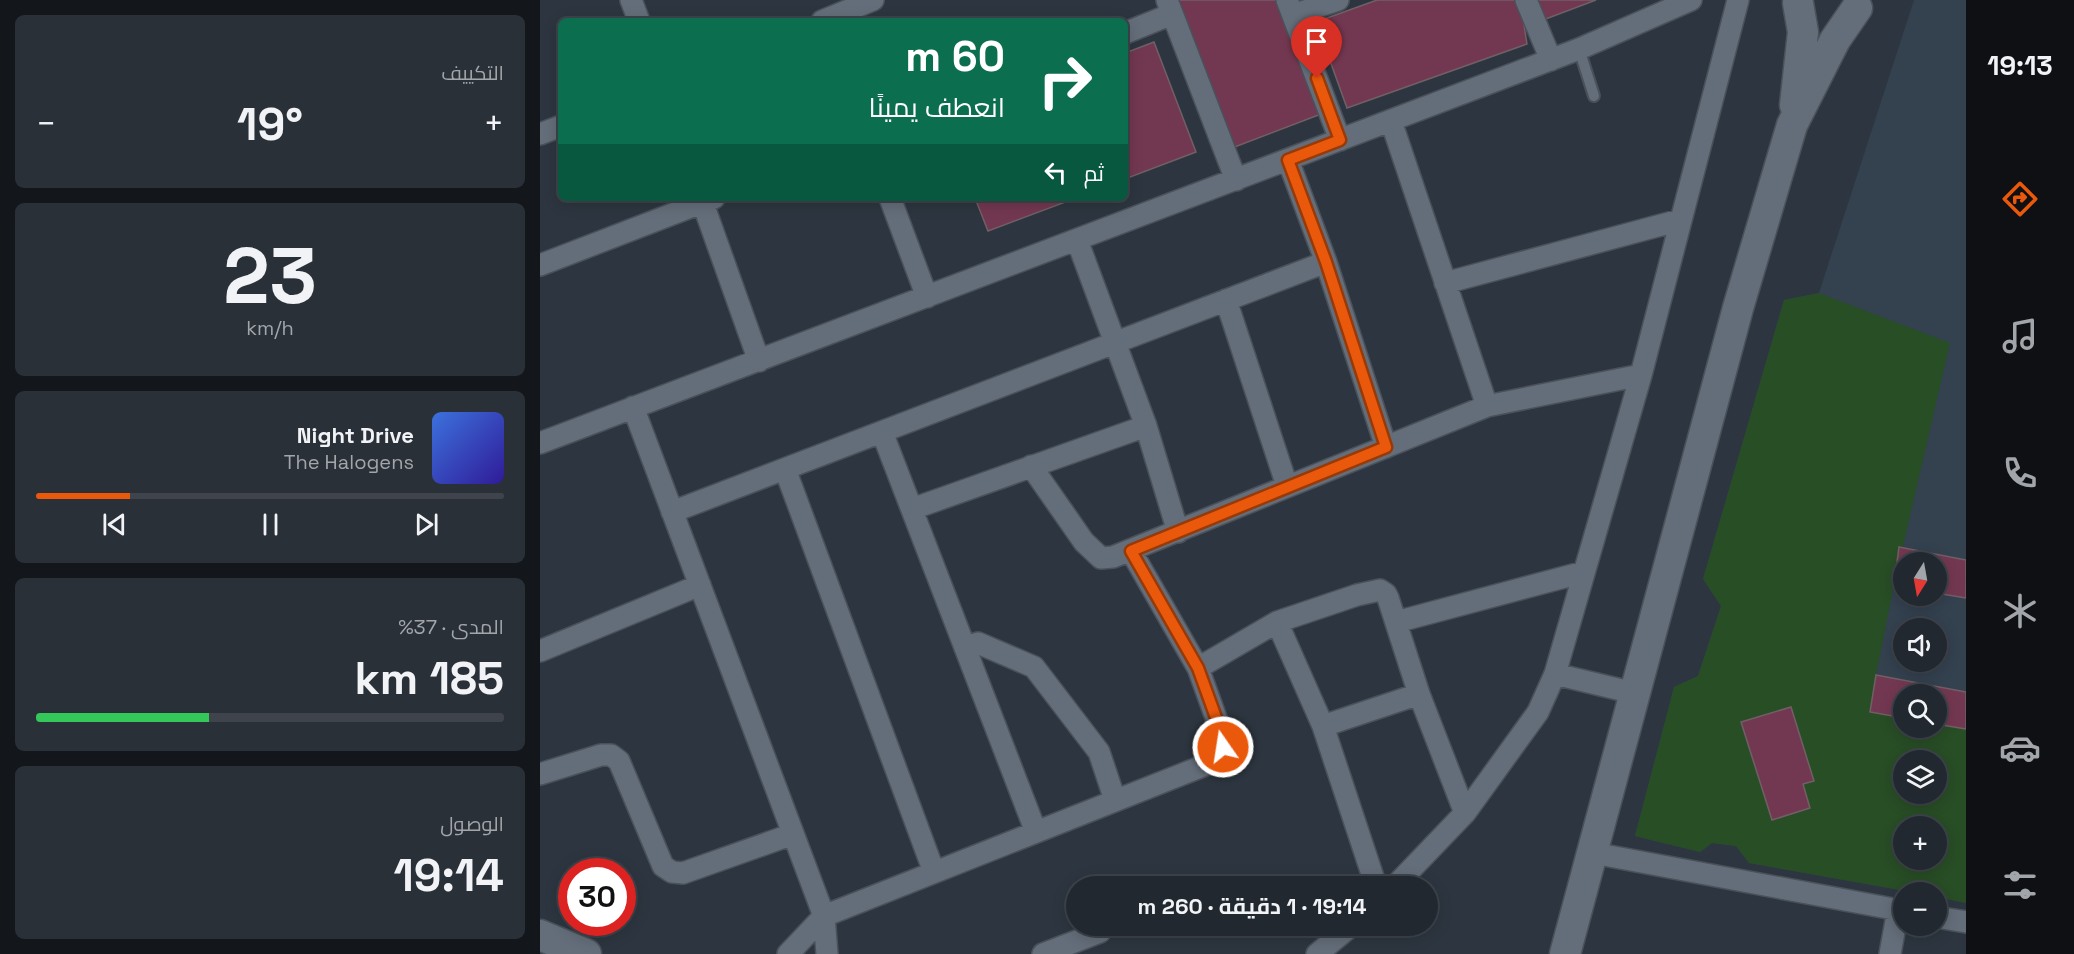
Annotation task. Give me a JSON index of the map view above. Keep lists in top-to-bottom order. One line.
{"north":"bottom","page":{"tabs":"19:13","tile":["التكييف",["23","km/h"],["المدى · 37%","185 km"],["الوصول","19:14"]],"turn":["60 m","انعطف يمينًا"],"heat":["−","19°","+"],"then":"ثم","song":["Night Drive","The Halogens"],"map_buttons":["+","−"],"limit":"30","trip":"19:14 · 1 دقيقة · 260 m"}}
